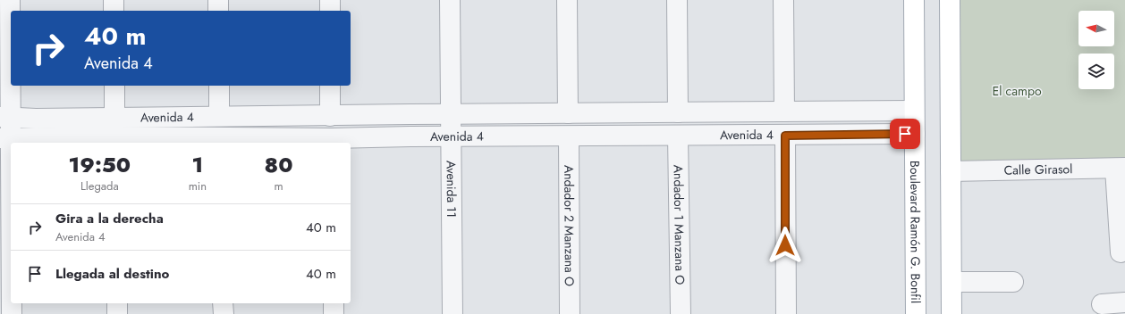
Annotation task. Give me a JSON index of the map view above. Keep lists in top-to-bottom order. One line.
{"streets":{"main road":["Boulevard Ramón G. Bonfil"],"street":["Avenida 4","Calle Girasol","Avenida 11","Andador 1 Manzana O","Andador 2 Manzana O"]},"crossings":[["Avenida 4","Avenida 11"],["Avenida 4","Andador 1 Manzana O"],["Avenida 4","Andador 2 Manzana O"],["Avenida 4","Boulevard Ramón G. Bonfil"]],"parks":["El campo"],"north":"left","page":{"turn":["40 m","Avenida 4"],"eta":["19:50","Llegada","1","min","80","m"],"list":[{"name":"Gira a la derecha","note":"Avenida 4","value":"40 m"},{"name":"Llegada al destino","value":"40 m"}]}}
